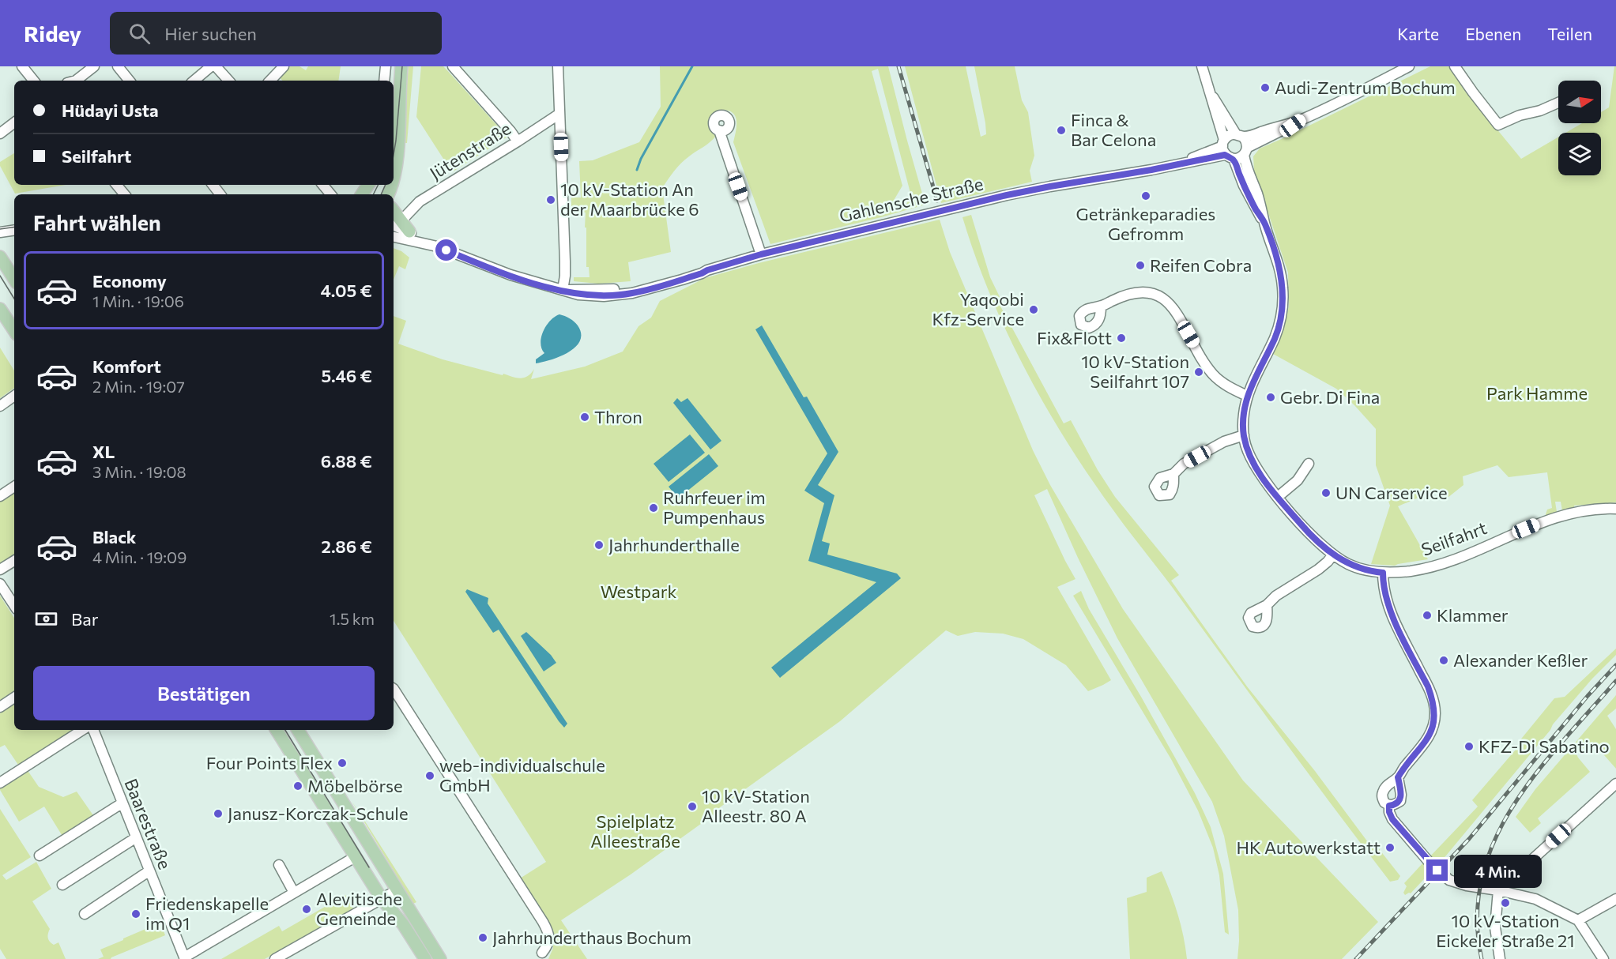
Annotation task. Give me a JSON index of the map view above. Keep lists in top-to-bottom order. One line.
{"streets":{"main road":["Gahlensche Straße"],"street":["Jütenstraße","Seilfahrt","Baarestraße"]},"crossings":[["Jütenstraße","Gahlensche Straße"],["Gahlensche Straße","Seilfahrt"]],"parks":["Park Hamme","Westpark","Spielplatz Alleestraße"],"places":["Audi-Zentrum Bochum","Finca & Bar Celona","Getränkeparadies Gefromm","10 kV-Station An der Maarbrücke 6","Reifen Cobra","Yaqoobi Kfz-Service","Fix&Flott","10 kV-Station Seilfahrt 107","Gebr. Di Fina","Thron","UN Carservice","Ruhrfeuer im Pumpenhaus","Jahrhunderthalle","Klammer","Alexander Keßler","KFZ-Di Sabatino","Four Points Flex","web-individualschule GmbH","Möbelbörse","10 kV-Station Alleestr. 80 A","Janusz-Korczak-Schule","HK Autowerkstatt","10 kV-Station Eickeler Straße 21","Alevitische Gemeinde","Friedenskapelle im Q1","Jahrhunderthaus Bochum"],"north":"right","page":{"header":"Ridey","search":"Hier suchen","nav":["Karte","Ebenen","Teilen"],"banner":["Hüdayi Usta","Seilfahrt"],"heading":"Fahrt wählen","list":[{"name":"Economy","note":"1 Min. · 19:06","value":"4.05 €"},{"name":"Komfort","note":"2 Min. · 19:07","value":"5.46 €"},{"name":"XL","note":"3 Min. · 19:08","value":"6.88 €"},{"name":"Black","note":"4 Min. · 19:09","value":"2.86 €"}],"pay":["Bar","1.5 km"],"buttons":"Bestätigen","bubble":"4 Min."}}
